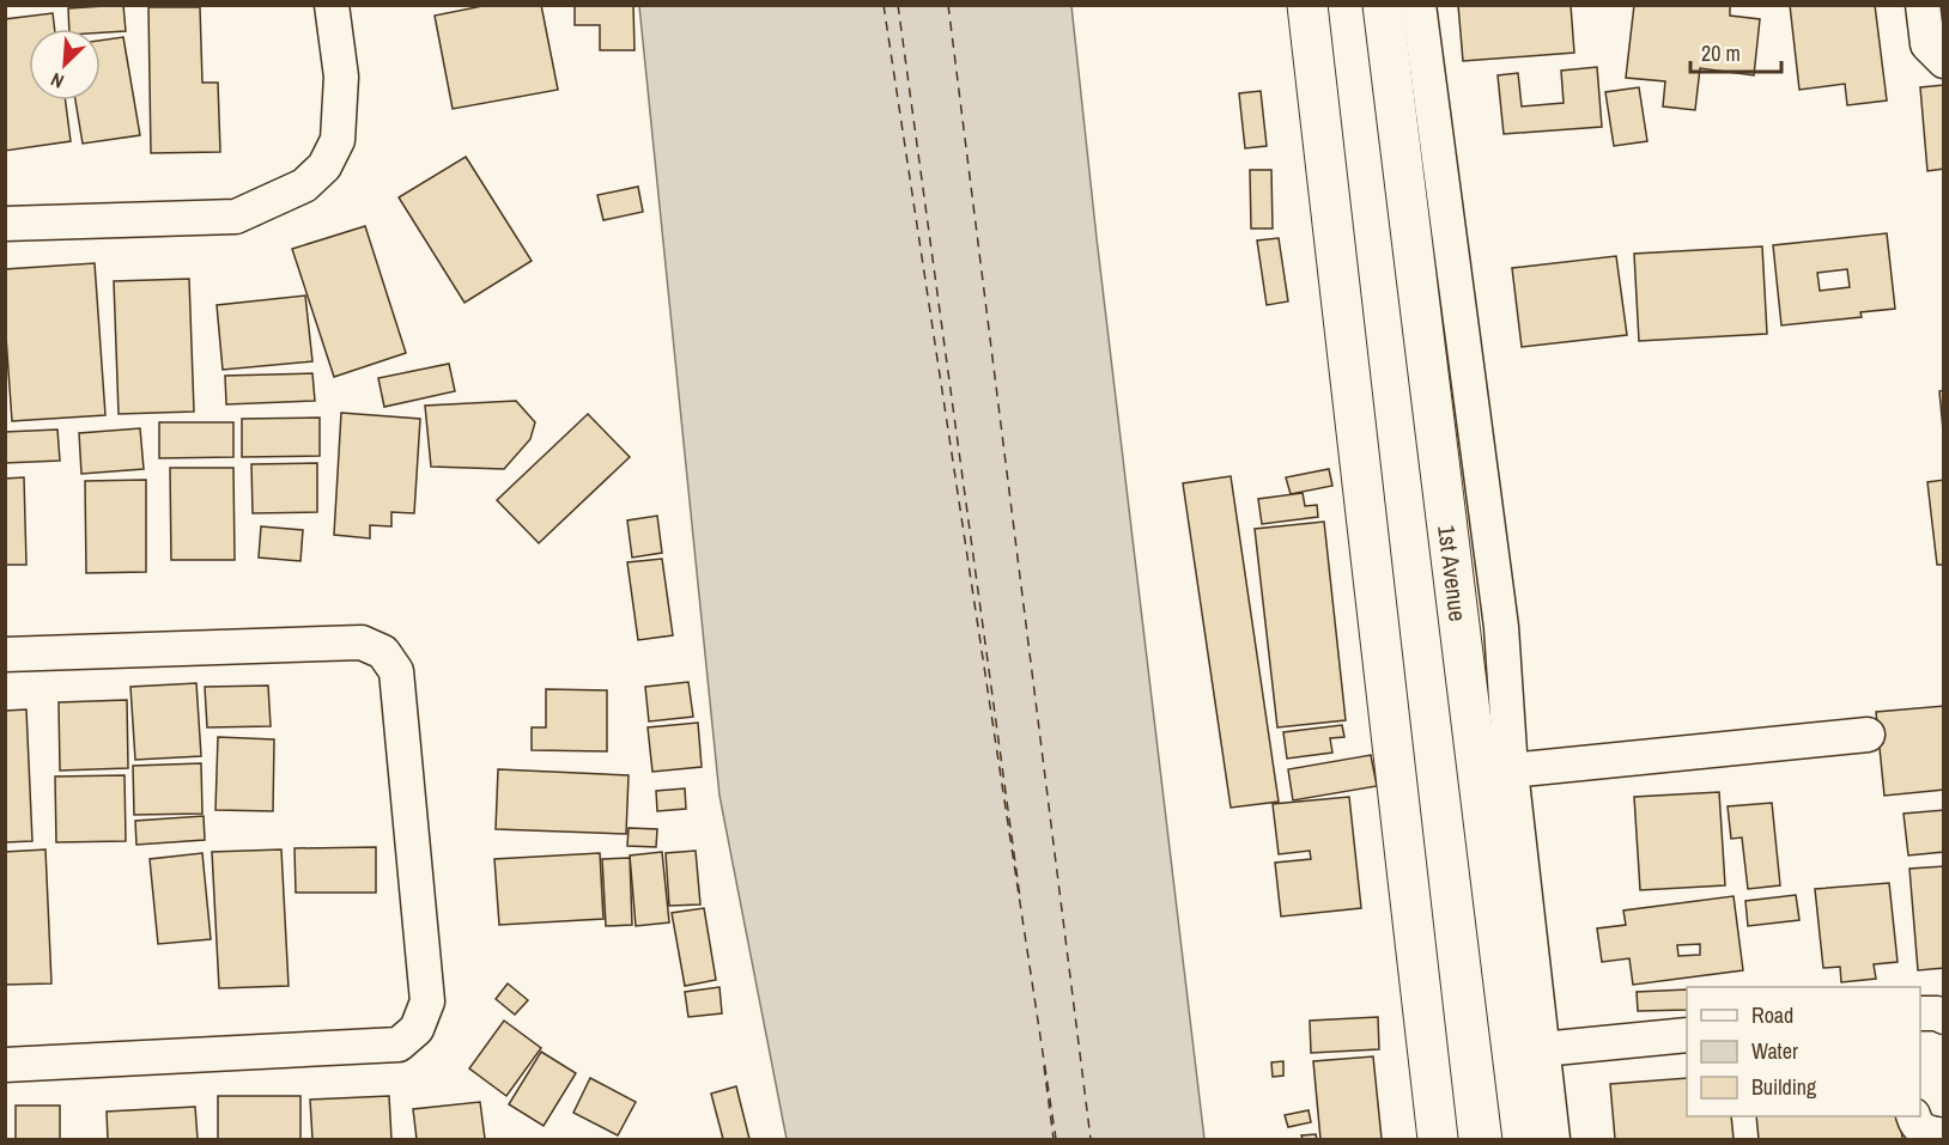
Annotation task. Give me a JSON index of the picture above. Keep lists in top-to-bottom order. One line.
{"streets":{"main road":["1st Avenue"]},"legend":["Road","Water","Building"],"scale_bar":"20 m","north":"bottom left"}
